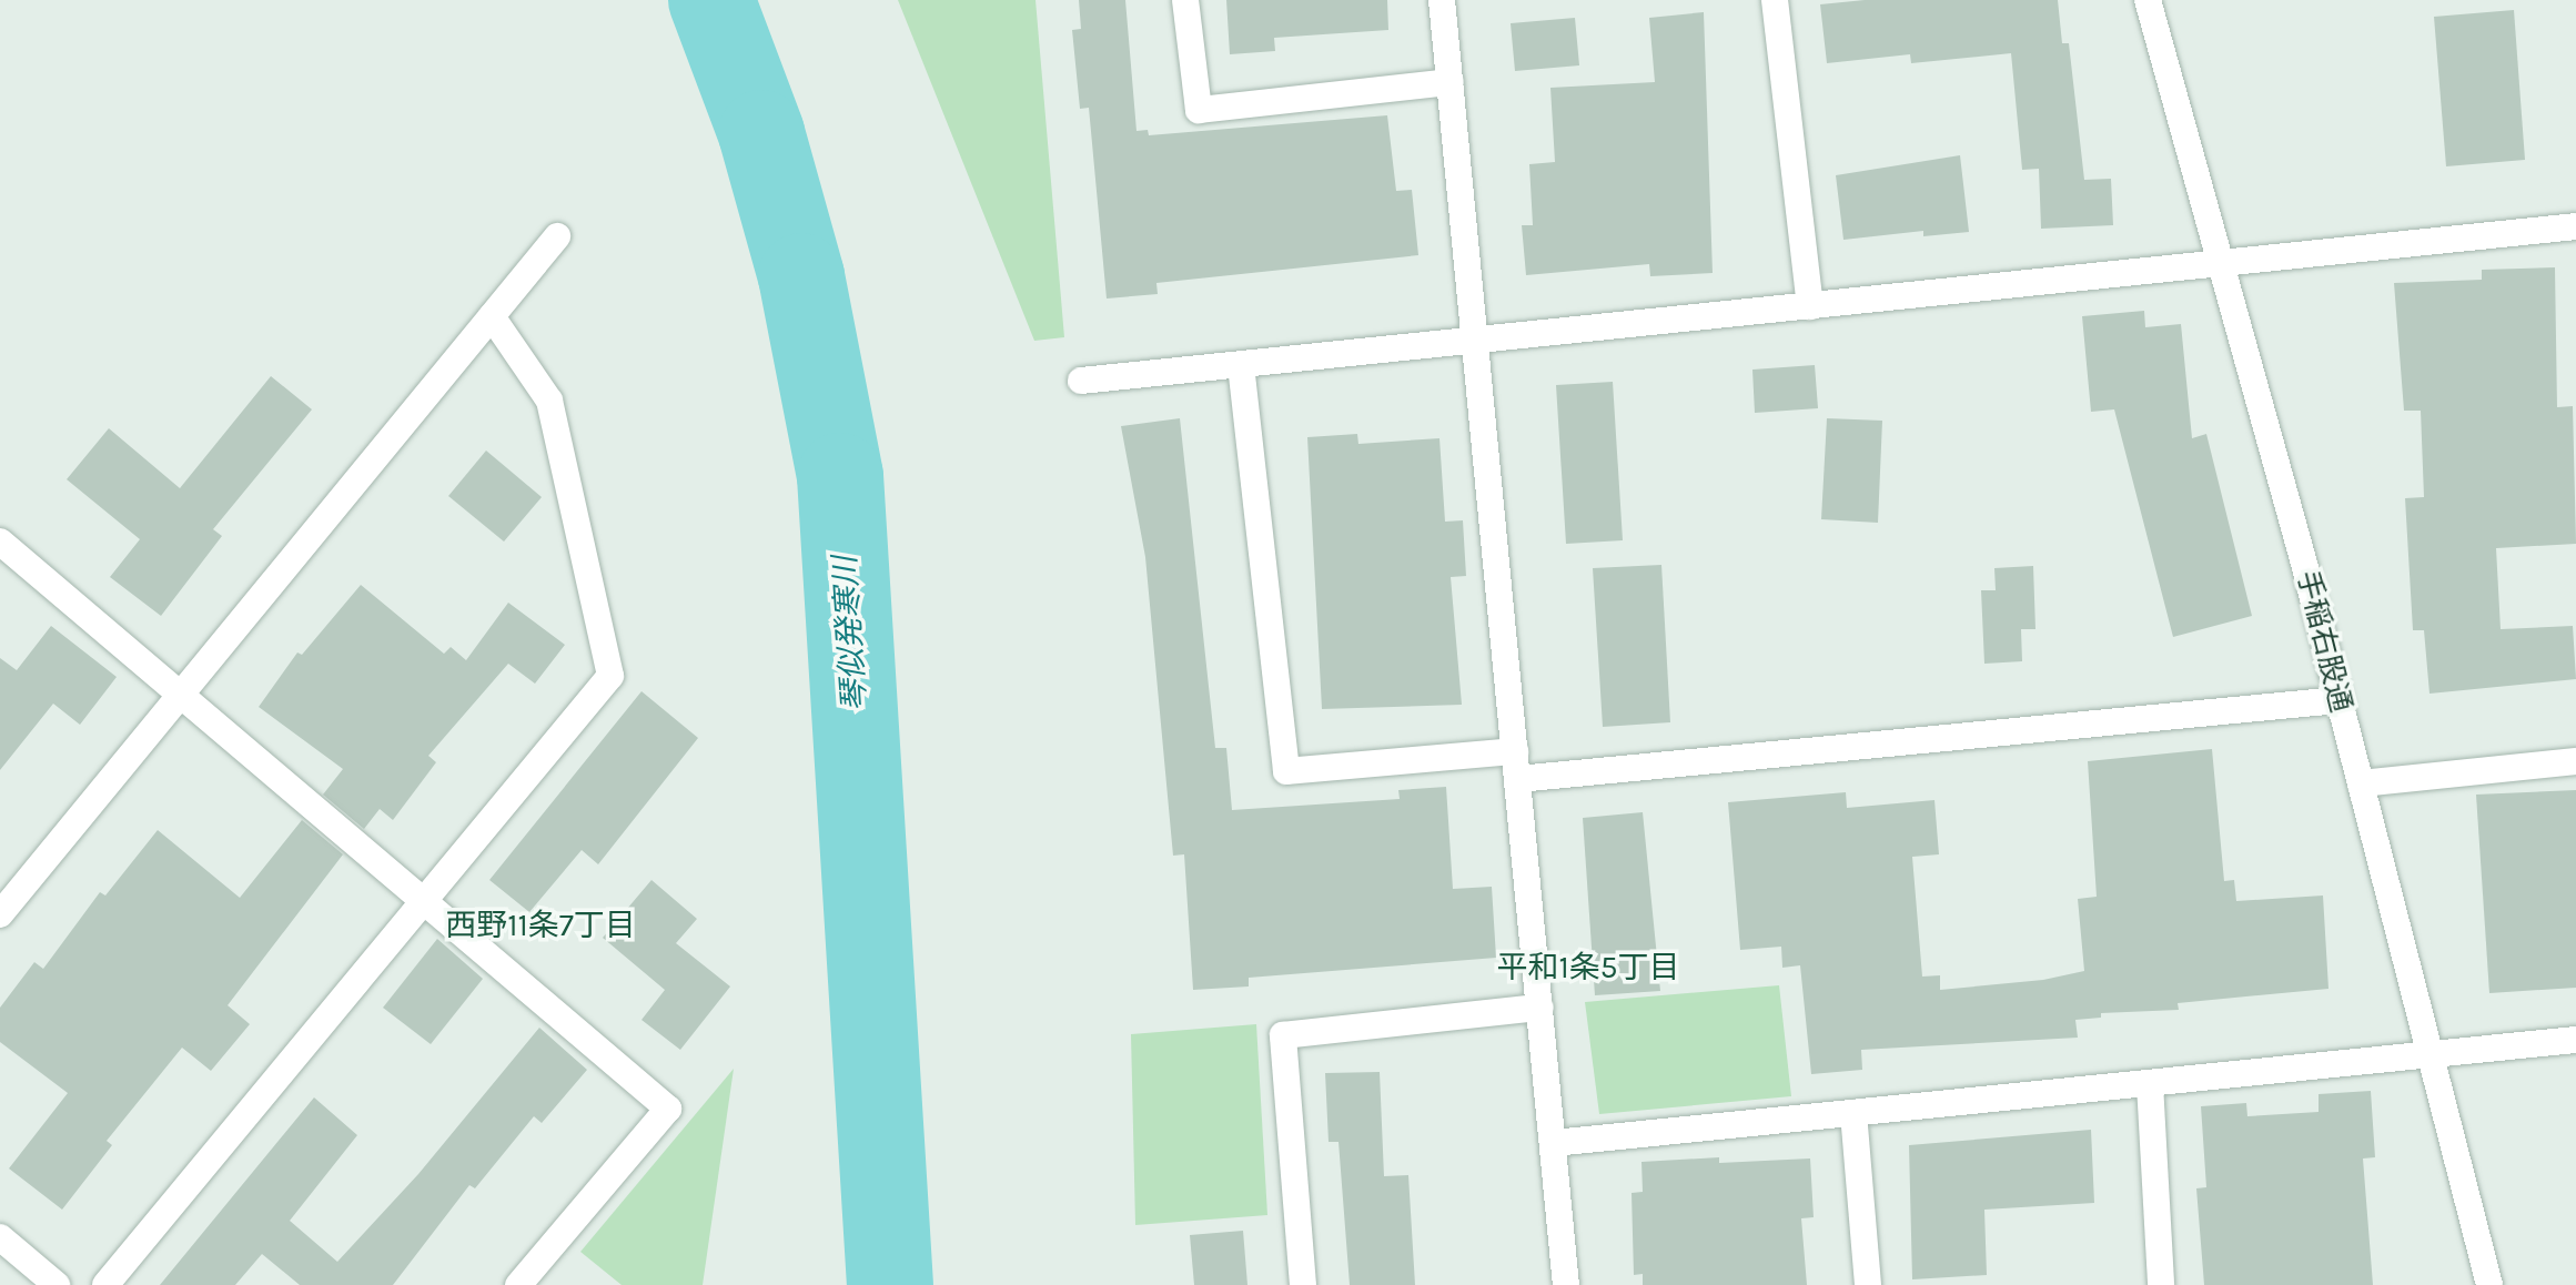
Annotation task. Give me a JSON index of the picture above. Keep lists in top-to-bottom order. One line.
{"streets":{"street":["手稲右股通"]},"districts":["西野11条7丁目","平和1条5丁目"],"water":["琴似発寒川"]}
